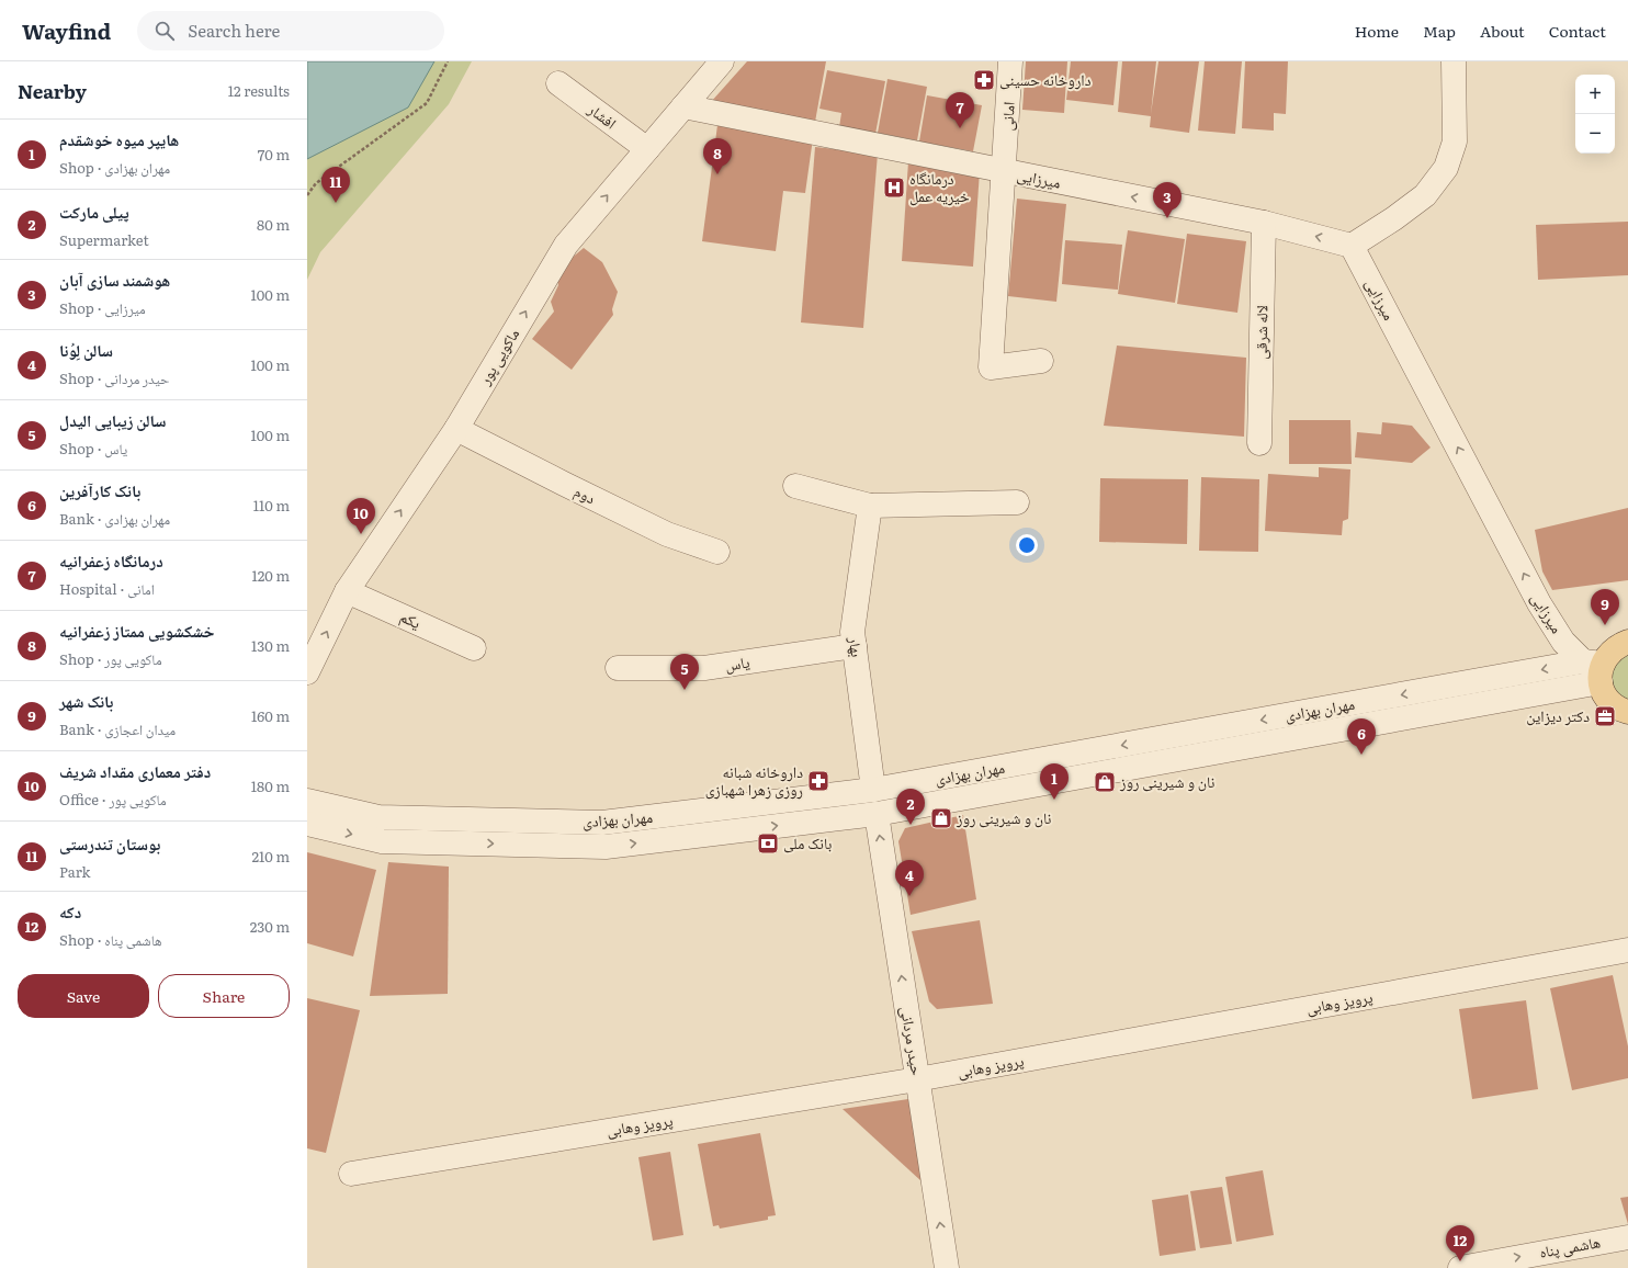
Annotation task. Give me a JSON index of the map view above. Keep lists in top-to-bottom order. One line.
{"streets":{"street":["افشار","امانی","میرزایی","لاله شرقی","ماکویی‌ پور","دوم","یکم","بهار","یاس","مهران بهزادی","پرویز وهابی","حیدر مردانی","هاشمی پناه"]},"crossings":[["افشار","ماکویی‌ پور"],["امانی","میرزایی"],["میرزایی","لاله شرقی"],["میرزایی","ماکویی‌ پور"],["میرزایی","مهران بهزادی"],["ماکویی‌ پور","دوم"],["ماکویی‌ پور","یکم"],["بهار","یاس"],["بهار","مهران بهزادی"],["بهار","حیدر مردانی"],["مهران بهزادی","حیدر مردانی"],["پرویز وهابی","حیدر مردانی"]],"one_way":["میرزایی","ماکویی‌ پور","حیدر مردانی","هاشمی پناه"],"places":{"pharmacy":["داروخانه حسینی","داروخانه شبانه روزی زهرا شهبازی"],"hospital":["درمانگاه خیریه عمل"],"office":["دکتر دیزاین"],"shop":["نان و شيرينى روز","نان و شیرینی روز"],"bank":["بانک ملی"]},"page":{"header":"Wayfind","search":"Search here","nav":["Home","Map","About","Contact"],"heading":["Nearby","12 results"],"map_buttons":["+","−"],"pins":["7","8","11","3","10","9","5","6","1","2","4","12"],"list":[{"mark":"1","name":"هایپر میوه خوشقدم","note":"Shop · مهران بهزادی","value":"70 m"},{"mark":"2","name":"پیلی مارکت","note":"Supermarket","value":"80 m"},{"mark":"3","name":"هوشمند سازی آبان","note":"Shop · میرزایی","value":"100 m"},{"mark":"4","name":"سالن لِوُنا","note":"Shop · حیدر مردانی","value":"100 m"},{"mark":"5","name":"سالن زیبایی الیدل","note":"Shop · یاس","value":"100 m"},{"mark":"6","name":"بانک کارآفرین","note":"Bank · مهران بهزادی","value":"110 m"},{"mark":"7","name":"درمانگاه زعفرانیه","note":"Hospital · امانی","value":"120 m"},{"mark":"8","name":"خشکشویی ممتاز زعفرانیه","note":"Shop · ماکویی‌ پور","value":"130 m"},{"mark":"9","name":"بانک شهر","note":"Bank · میدان اعجازی","value":"160 m"},{"mark":"10","name":"دفتر معماری مقداد شریف","note":"Office · ماکویی‌ پور","value":"180 m"},{"mark":"11","name":"بوستان تندرستی","note":"Park","value":"210 m"},{"mark":"12","name":"دکه","note":"Shop · هاشمی پناه","value":"230 m"}],"buttons":["Save","Share"]}}
